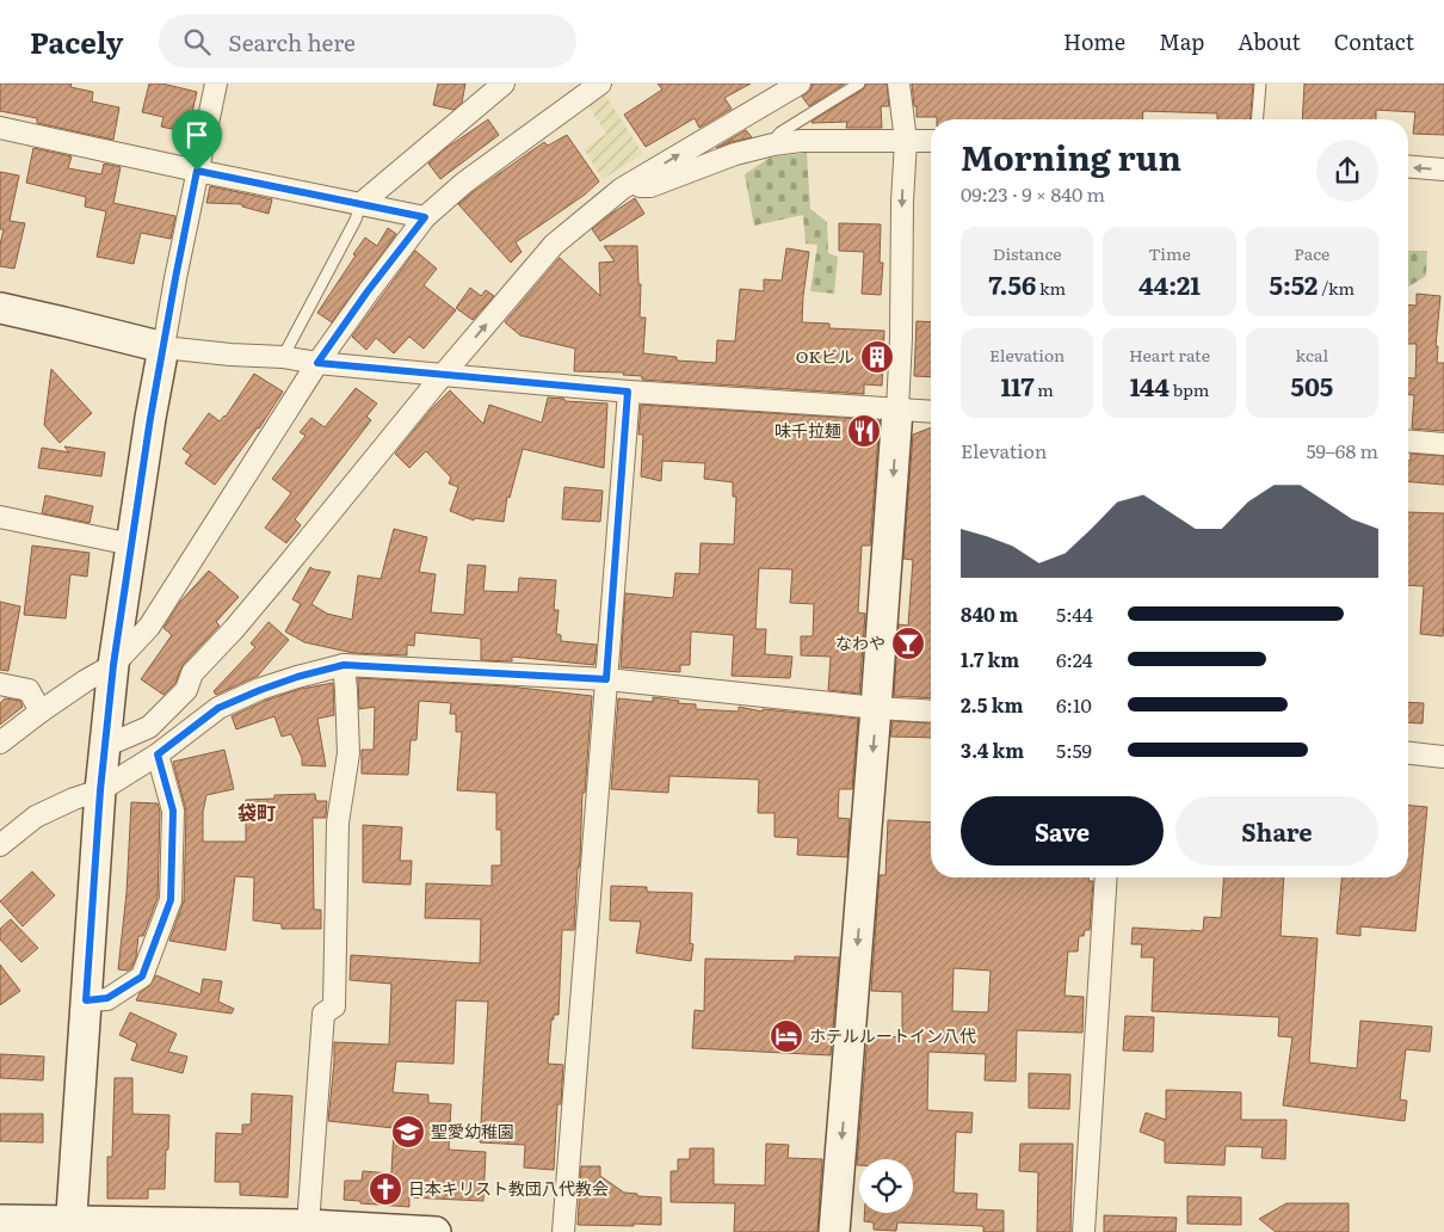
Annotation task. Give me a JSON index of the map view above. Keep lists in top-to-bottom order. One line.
{"districts":["袋町"],"places":{"building":["OKビル"],"restaurant":["味千拉麺"],"bar":["なわや"],"hotel":["ホテルルートイン八代"],"school or university":["聖愛幼稚園"],"church":["日本キリスト教団八代教会"]},"page":{"header":"Pacely","search":"Search here","nav":["Home","Map","About","Contact"],"heading":["Morning run","09:23 · 9 × 840 m"],"stats":[["Distance","7.56 km"],["Time","44:21"],["Pace","5:52 /km"],["Elevation","117 m"],["Heart rate","144 bpm"],["kcal","505"]],"chart":["Elevation","59–68 m"],"list":[{"name":"840 m","note":"5:44"},{"name":"1.7 km","note":"6:24"},{"name":"2.5 km","note":"6:10"},{"name":"3.4 km","note":"5:59"}],"buttons":["Save","Share"]}}
